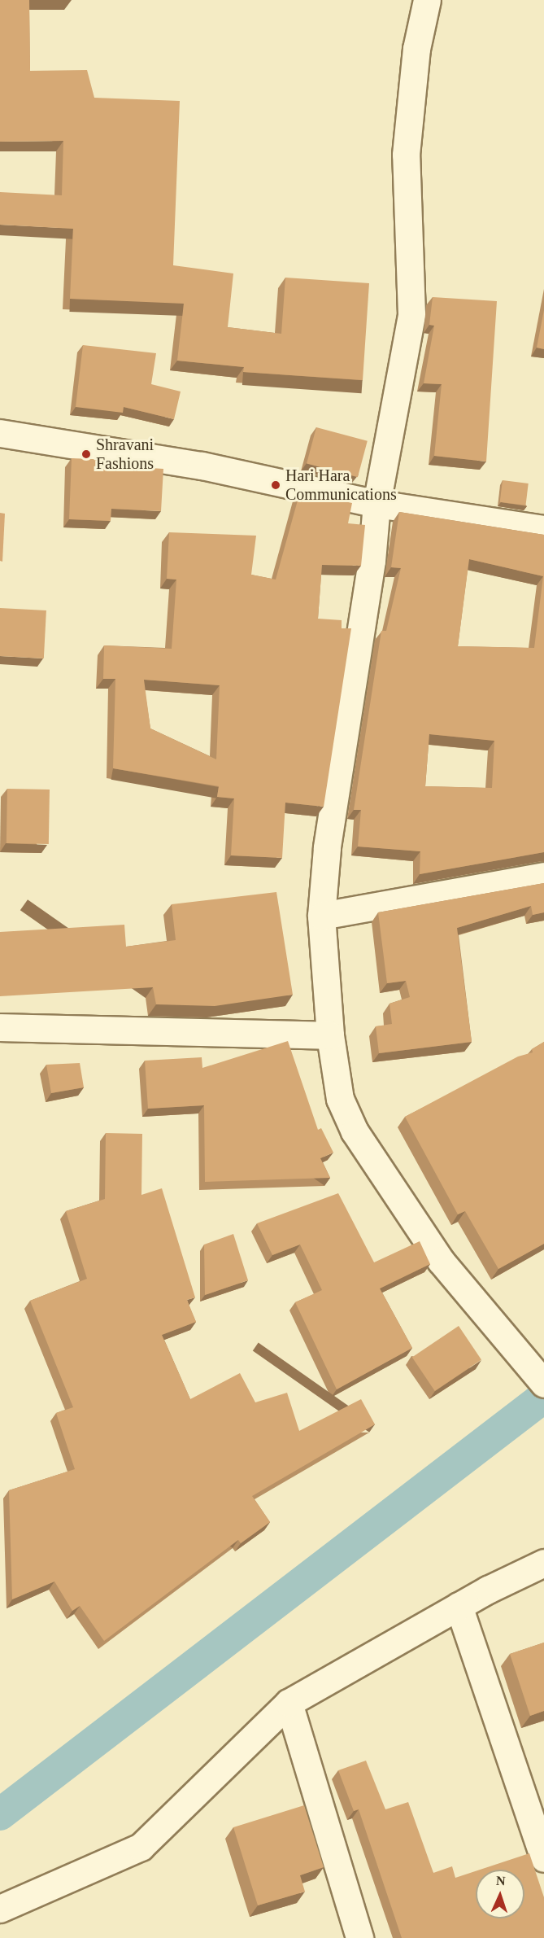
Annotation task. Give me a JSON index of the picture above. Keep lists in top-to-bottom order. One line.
{"places":["Shravani Fashions","Hari Hara Communications"],"north":"top"}
